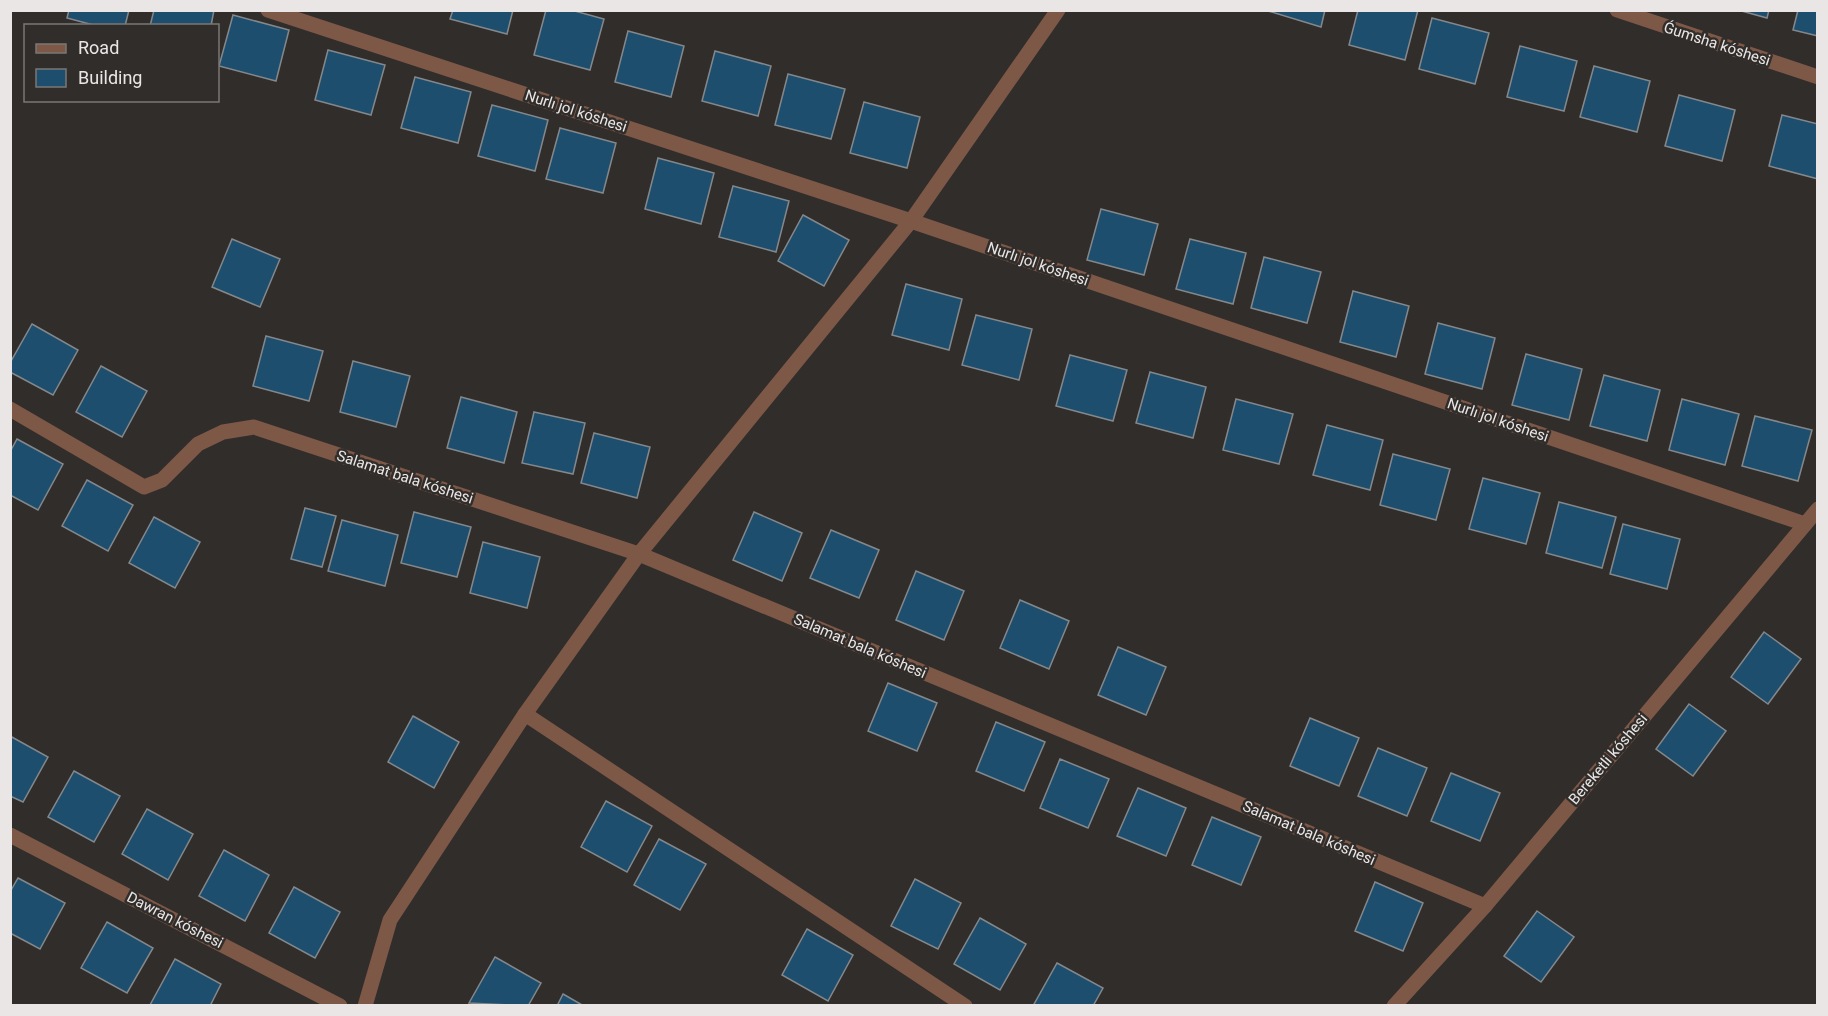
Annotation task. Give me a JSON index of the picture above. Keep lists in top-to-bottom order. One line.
{"streets":{"street":["Ǵumsha kóshesi","Nurlı jol kóshesi","Salamat bala kóshesi","Bereketli kóshesi","Dawran kóshesi"]},"crossings":[["Nurlı jol kóshesi","Bereketli kóshesi"],["Salamat bala kóshesi","Bereketli kóshesi"]],"legend":["Road","Building"]}
